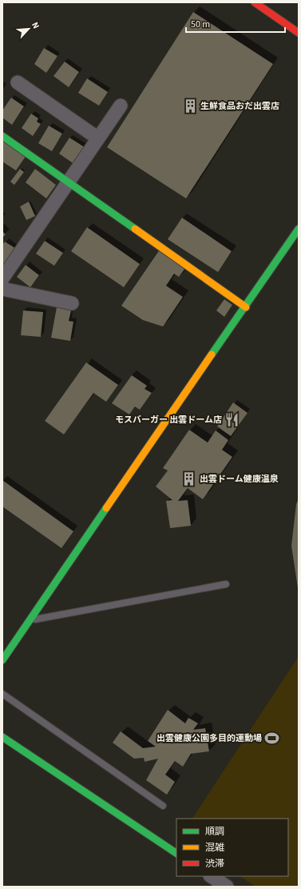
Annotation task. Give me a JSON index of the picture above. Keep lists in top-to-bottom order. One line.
{"places":{"building":["生鮮食品おだ出雲店","出雲ドーム健康温泉"],"restaurant":["モスバーガー 出雲ドーム店"],"sports":["出雲健康公園多目的運動場"]},"legend":["順調","混雑","渋滞"],"scale_bar":"50 m","north":"top right"}
